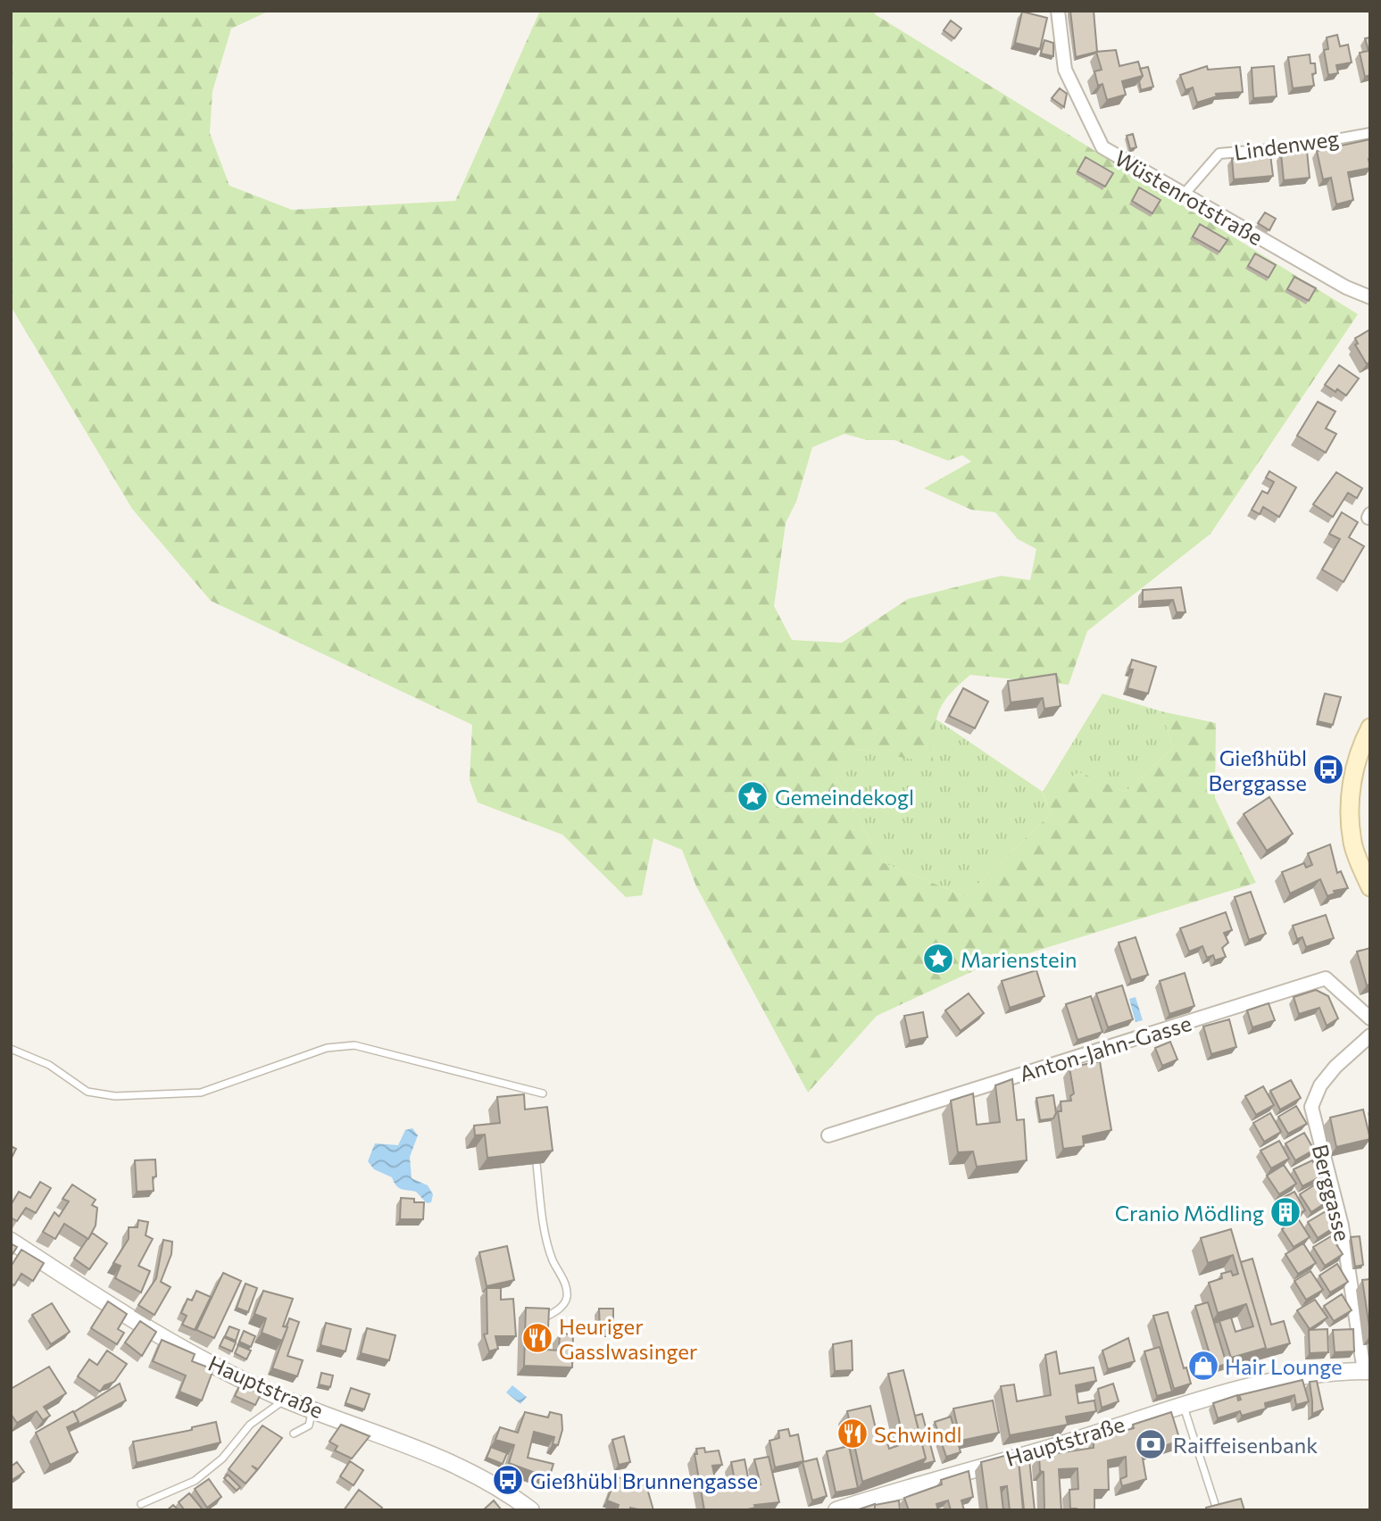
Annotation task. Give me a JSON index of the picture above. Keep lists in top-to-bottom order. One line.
{"streets":{"street":["Lindenweg","Wüstenrotstraße","Anton-Jahn-Gasse","Berggasse","Hauptstraße"]},"crossings":[["Lindenweg","Wüstenrotstraße"],["Berggasse","Hauptstraße"]],"places":{"bus stop":["Gießhübl Berggasse","Gießhübl Brunnengasse"],"place":["Gemeindekogl","Marienstein"],"building":["Cranio Mödling"],"restaurant":["Heuriger Gasslwasinger","Schwindl"],"shop":["Hair Lounge"],"bank":["Raiffeisenbank"]}}
